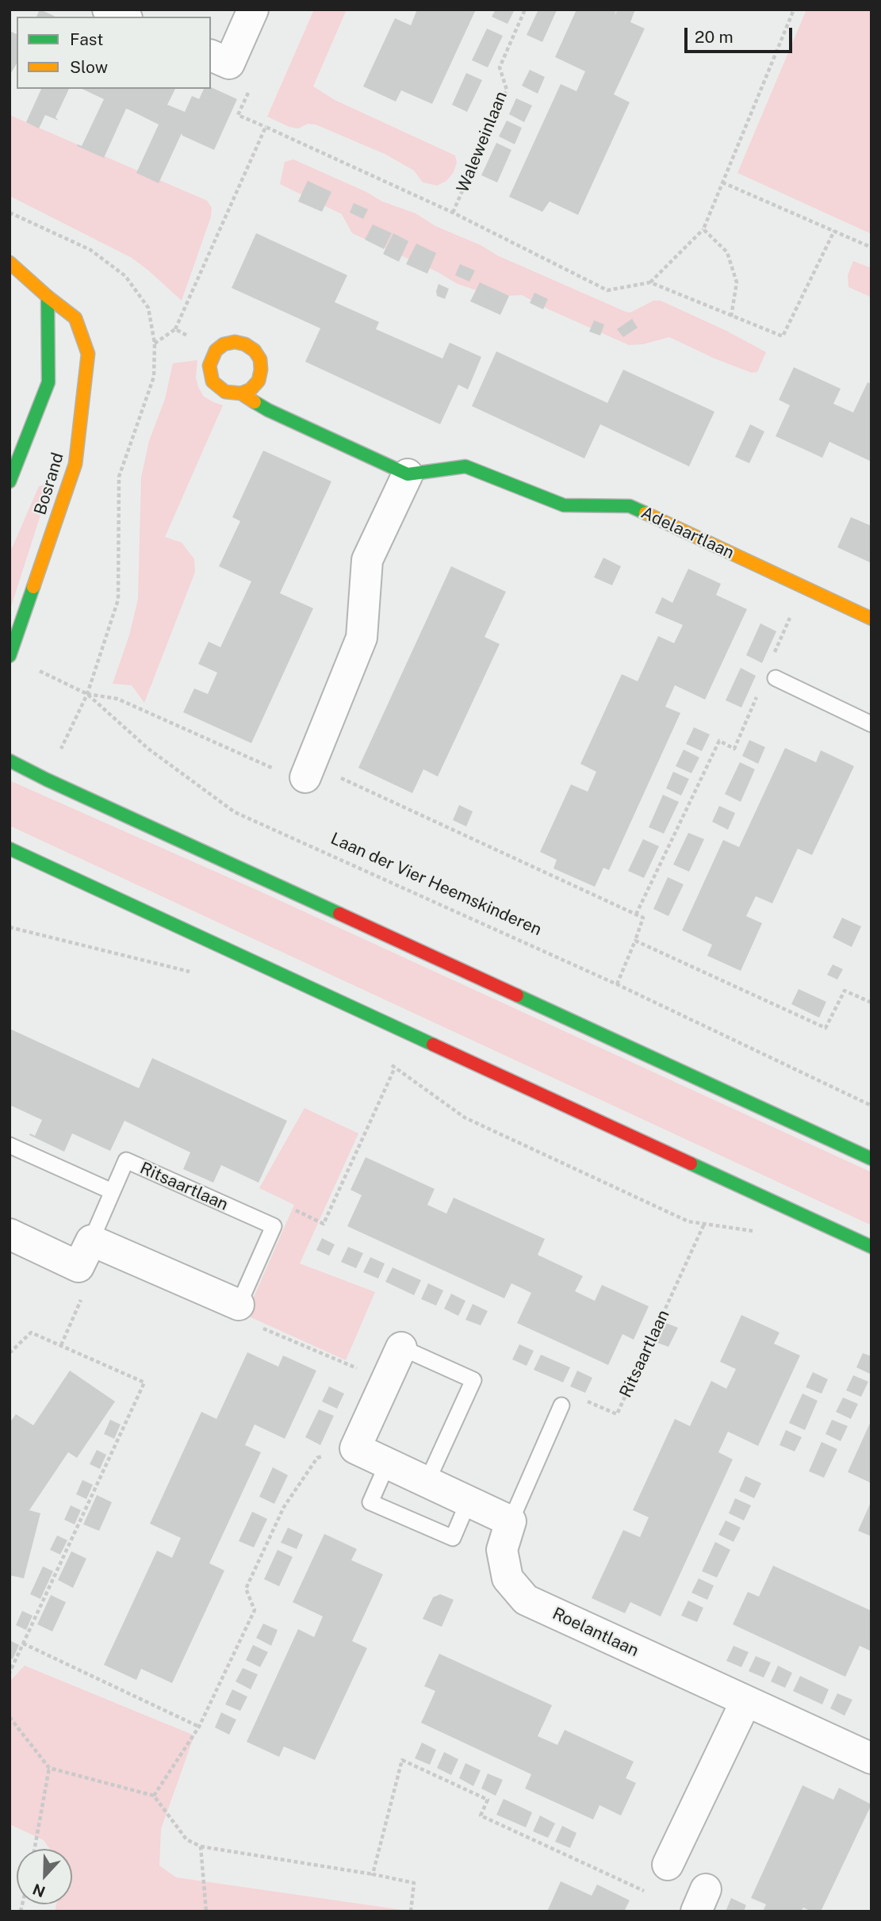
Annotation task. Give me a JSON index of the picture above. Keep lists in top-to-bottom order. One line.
{"streets":{"street":["Bosrand","Adelaartlaan","Roelantlaan"],"lane":["Ritsaartlaan"],"path":["Waleweinlaan","Laan der Vier Heemskinderen"]},"legend":["Fast","Slow"],"scale_bar":"20 m","north":"bottom"}
